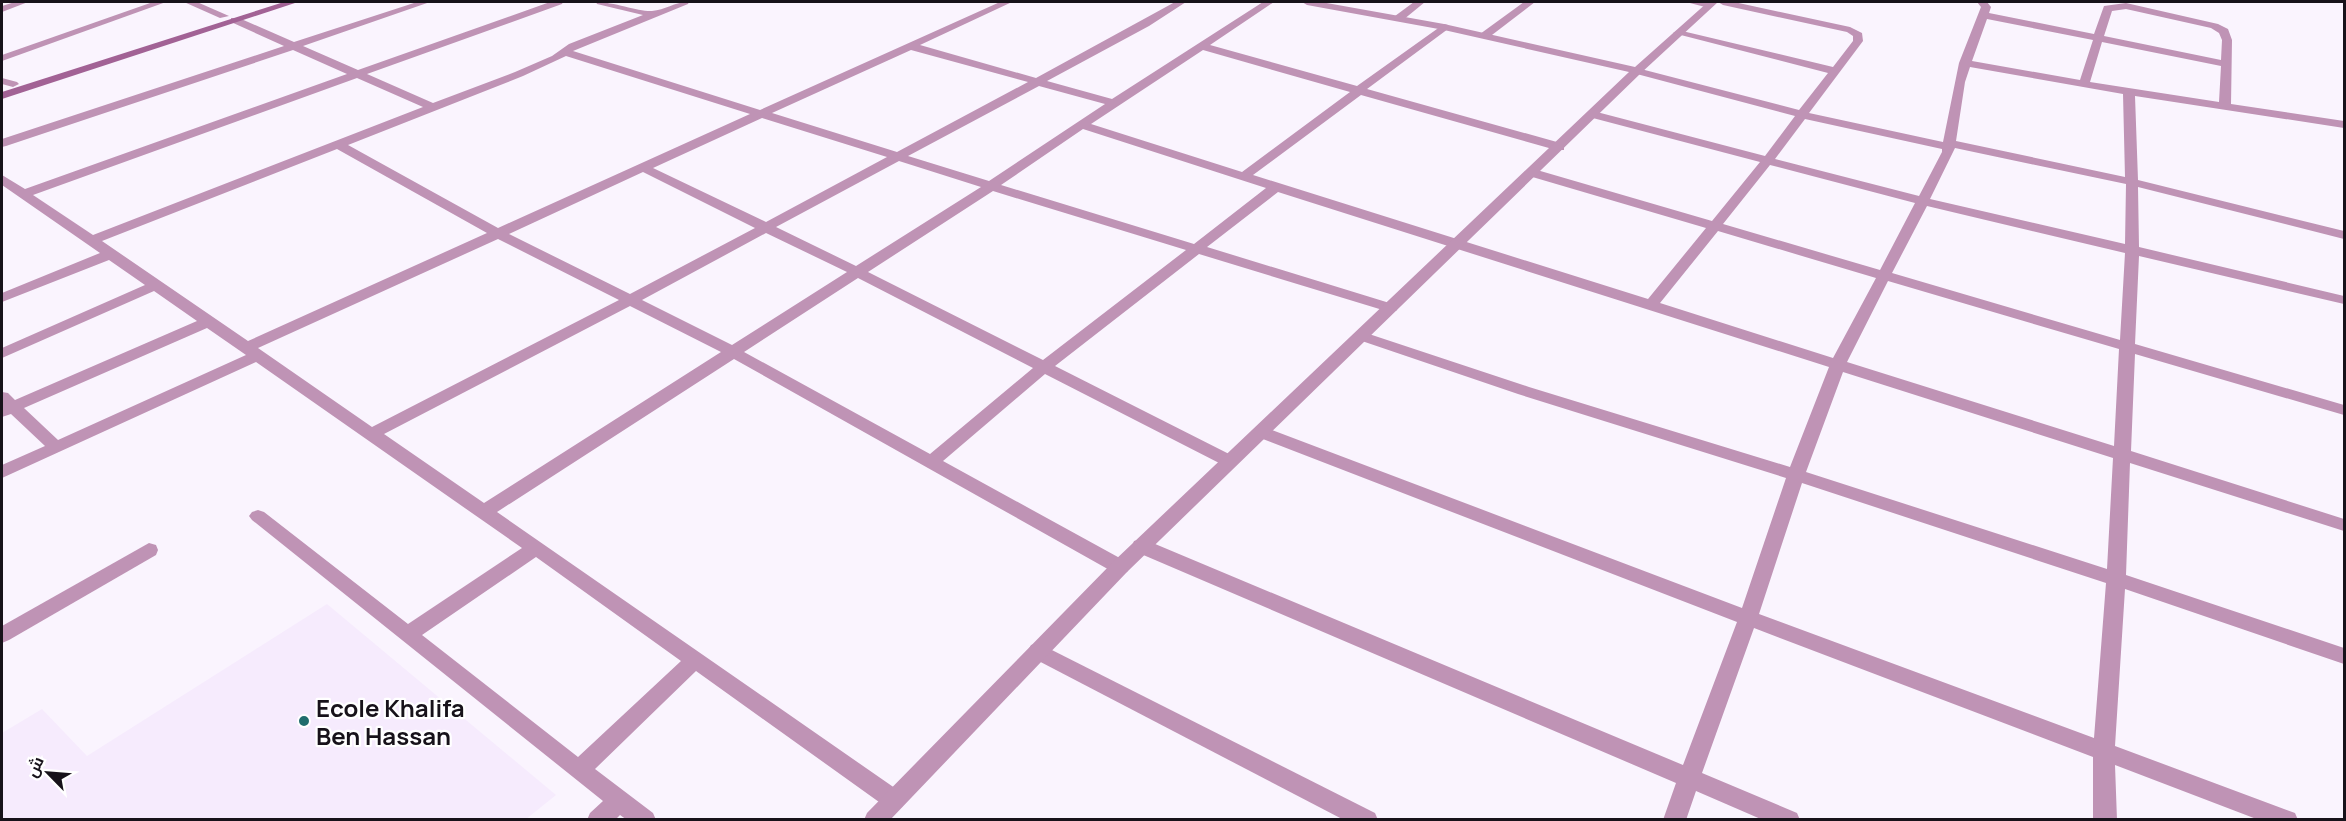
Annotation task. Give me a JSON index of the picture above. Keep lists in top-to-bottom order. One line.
{"places":["Ecole Khalifa Ben Hassan"],"north":"top left"}
